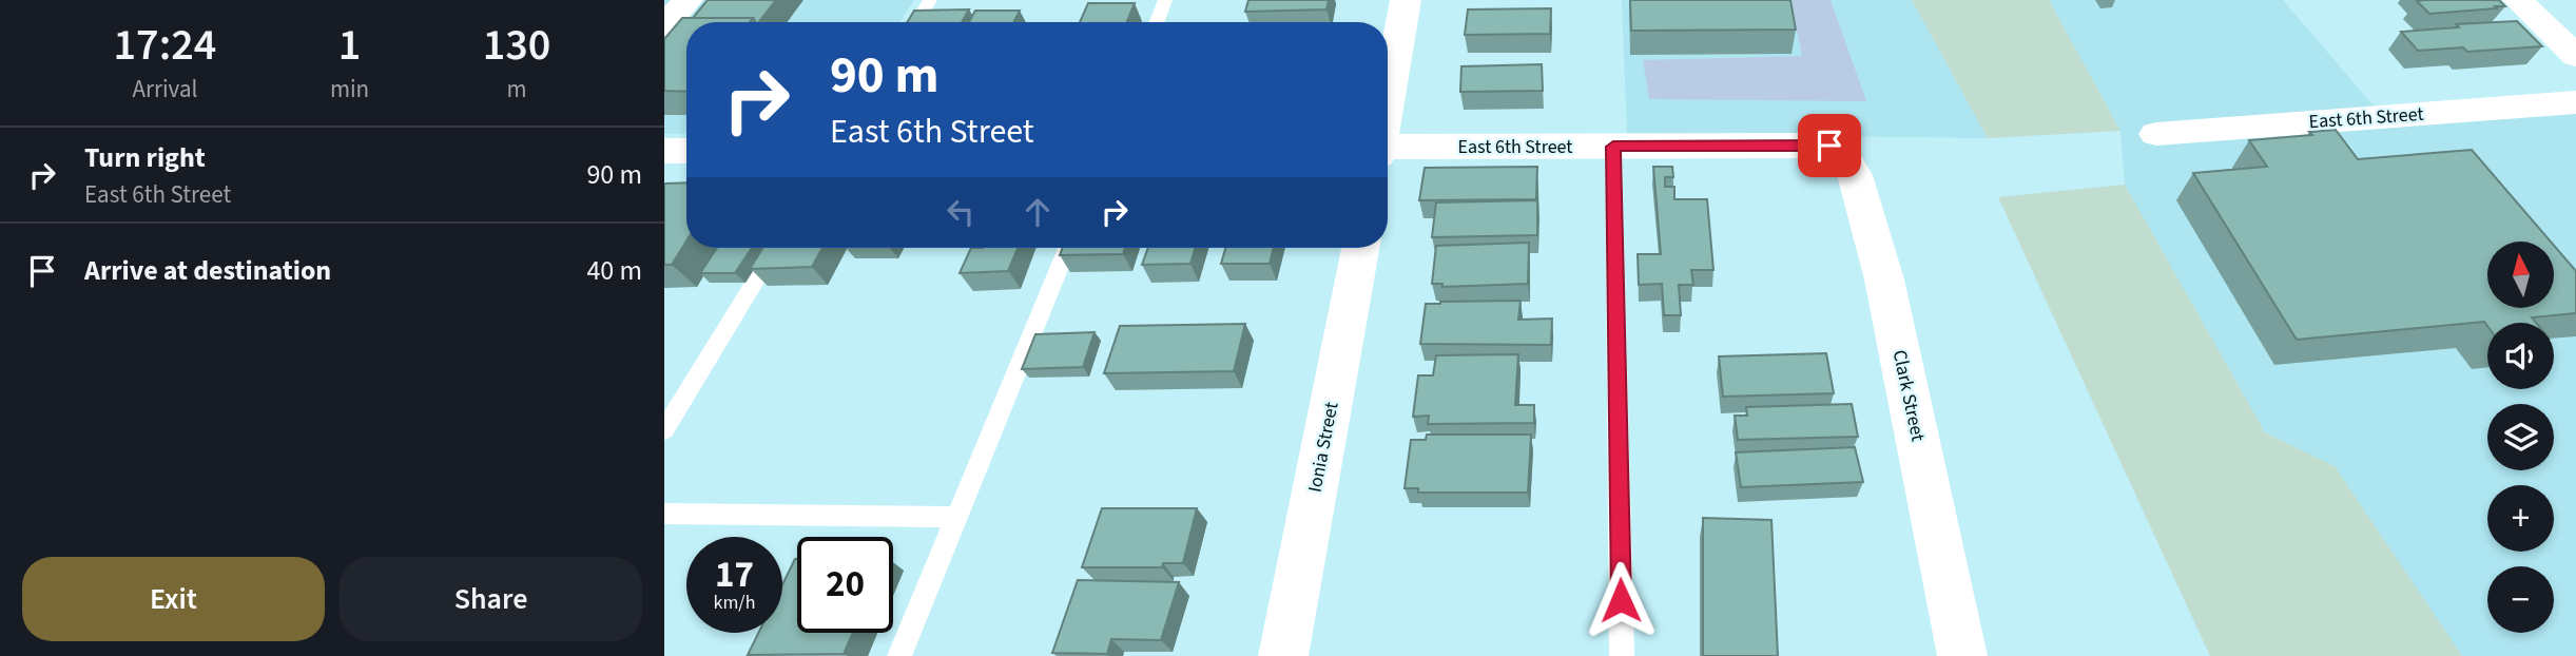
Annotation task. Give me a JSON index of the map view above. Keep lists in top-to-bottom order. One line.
{"streets":{"street":["East 6th Street","Clark Street","Ionia Street"]},"crossings":[["East 6th Street","Clark Street"]],"north":"top","page":{"eta":["17:24","Arrival","1","min","130","m"],"turn":["90 m","East 6th Street"],"list":[{"name":"Turn right","note":"East 6th Street","value":"90 m"},{"name":"Arrive at destination","value":"40 m"}],"map_buttons":["+","−"],"speed":"17 km/h","limit":"20","buttons":["Exit","Share"]}}
